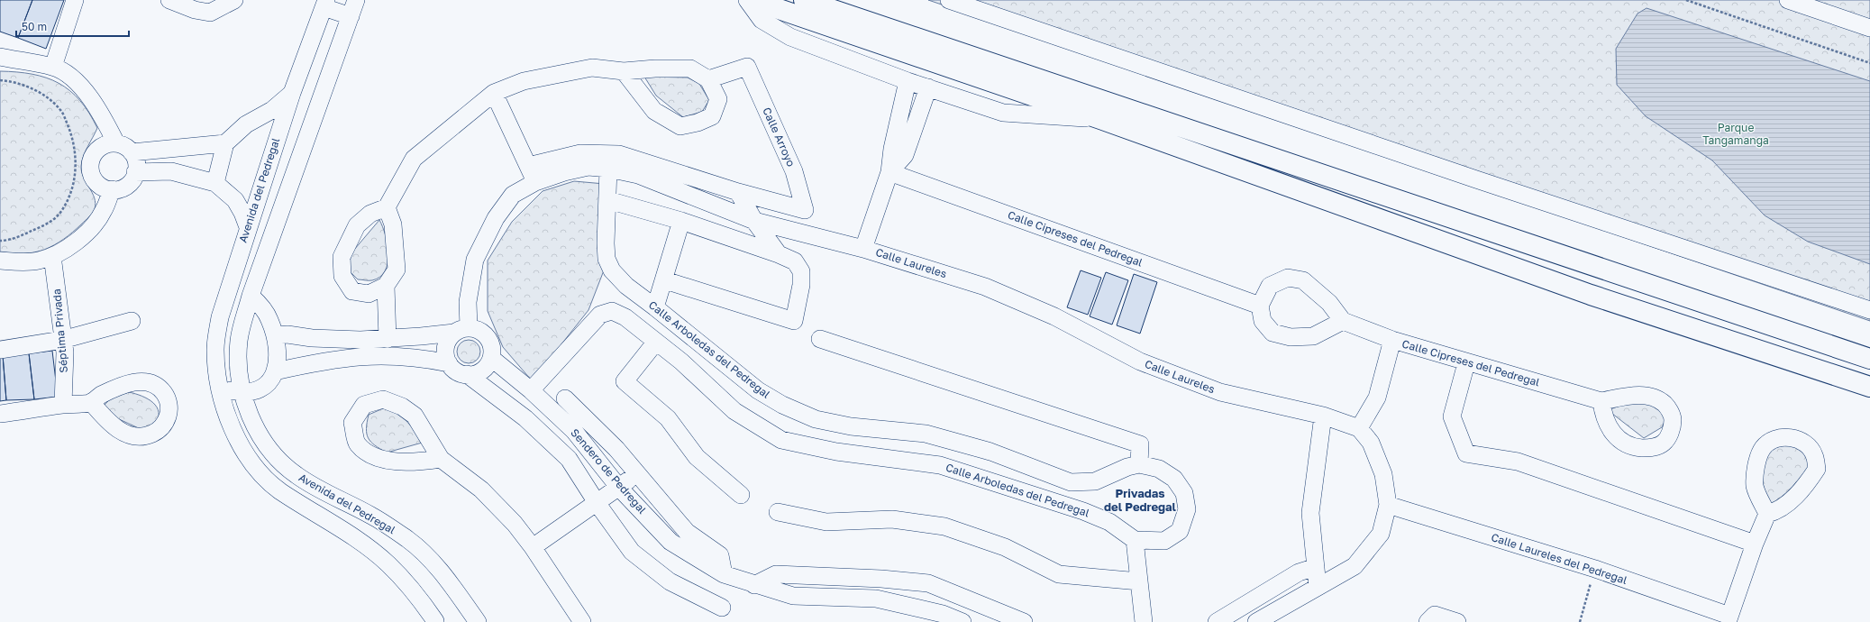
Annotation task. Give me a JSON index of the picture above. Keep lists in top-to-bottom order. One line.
{"streets":{"street":["Calle Arroyo","Avenida del Pedregal","Calle Cipreses del Pedregal","Calle Laureles","Séptima Privada","Calle Arboledas del Pedregal","Sendero de Pedregal","Calle Laureles del Pedregal"]},"crossings":[["Calle Laureles","Calle Arboledas del Pedregal"],["Calle Laureles","Sendero de Pedregal"],["Calle Laureles","Calle Laureles del Pedregal"],["Calle Arboledas del Pedregal","Sendero de Pedregal"]],"districts":["Privadas del Pedregal"],"parks":["Parque Tangamanga"],"scale_bar":"50 m"}
